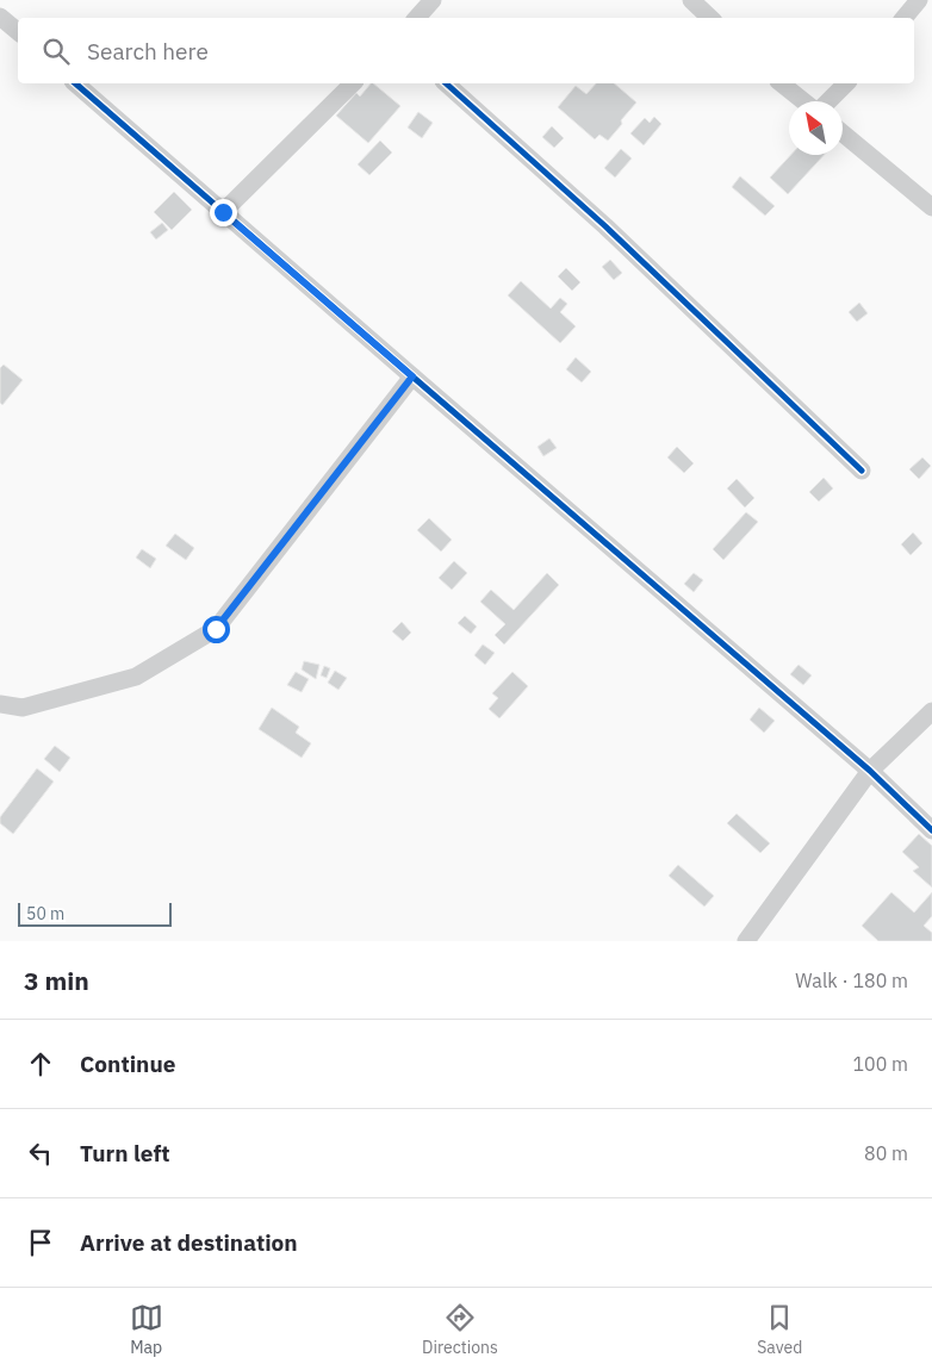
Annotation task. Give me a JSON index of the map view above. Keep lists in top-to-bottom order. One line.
{"scale_bar":"50 m","north":"top left","page":{"search":"Search here","scale":"50 m","heading":["3 min","Walk · 180 m"],"list":[["Continue","100 m"],["Turn left","80 m"],"Arrive at destination"],"nav":["Map","Directions","Saved"]}}
